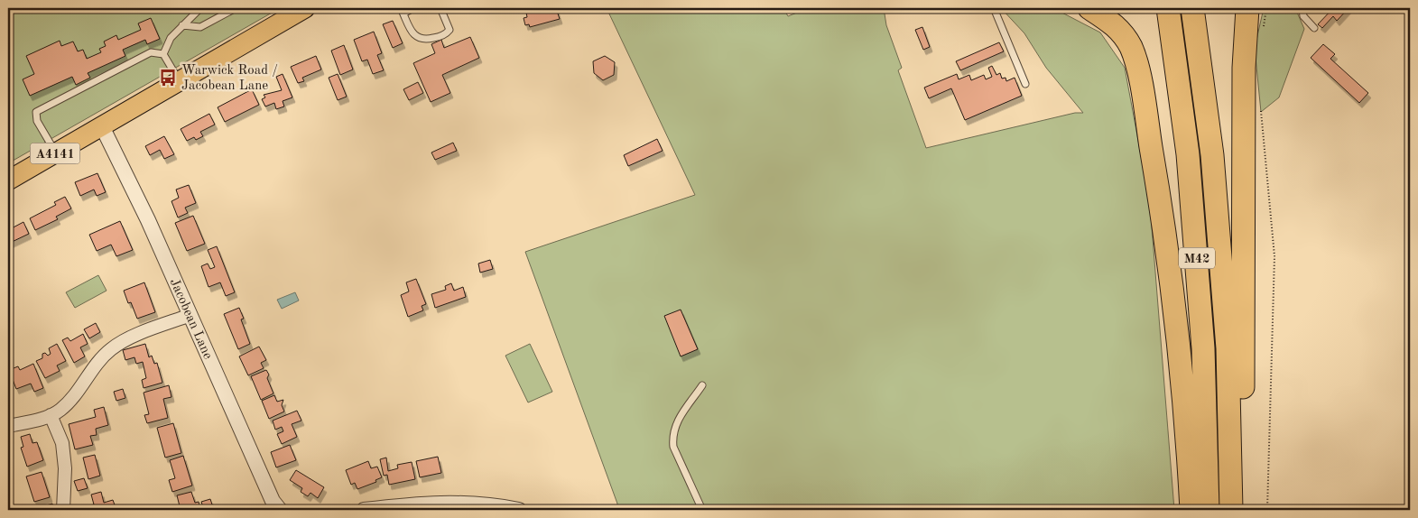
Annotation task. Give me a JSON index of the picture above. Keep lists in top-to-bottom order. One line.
{"streets":{"highway":["M42"],"main road":["A4141"],"street":["Jacobean Lane"]},"crossings":[["A4141","Jacobean Lane"]],"places":{"bus stop":["Warwick Road / Jacobean Lane"]}}
